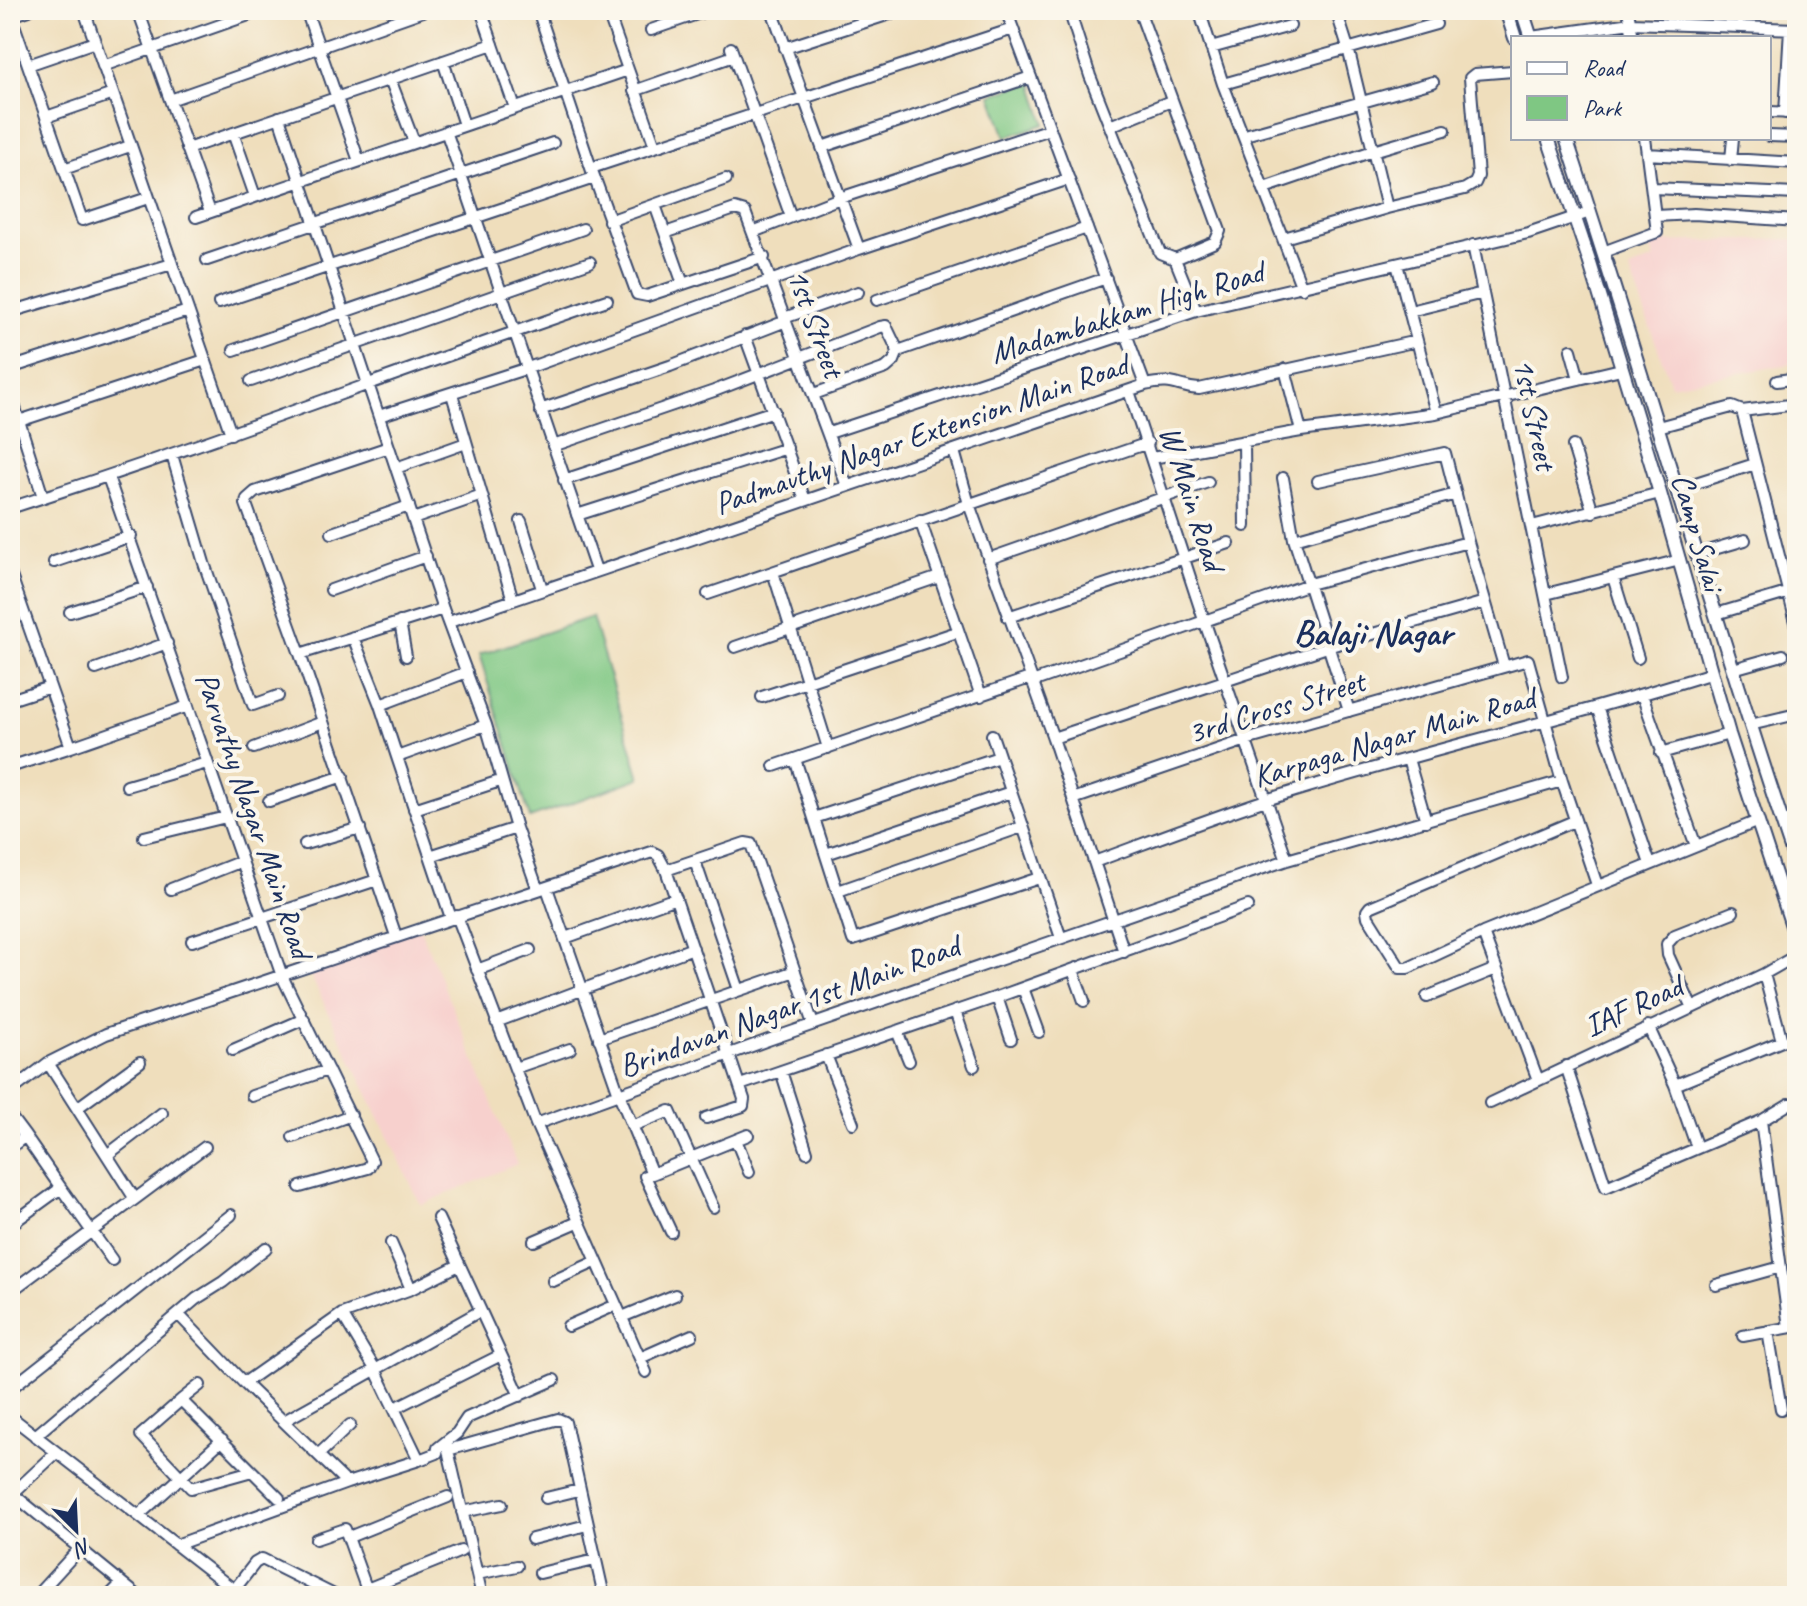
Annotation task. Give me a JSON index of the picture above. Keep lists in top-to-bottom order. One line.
{"streets":{"main road":["Camp Salai"],"street":["Madambakkam High Road","1st Street","Padmavthy Nagar Extension Main Road","W Main Road","3rd Cross Street","Karpaga Nagar Main Road","Parvathy Nagar Main Road","Brindavan Nagar 1st Main Road","IAF Road"]},"crossings":[["Madambakkam High Road","1st Street"],["Madambakkam High Road","Camp Salai"],["Padmavthy Nagar Extension Main Road","W Main Road"],["W Main Road","3rd Cross Street"],["W Main Road","Karpaga Nagar Main Road"],["W Main Road","Brindavan Nagar 1st Main Road"],["Camp Salai","Karpaga Nagar Main Road"]],"districts":["Balaji Nagar"],"legend":["Road","Park"],"north":"bottom right"}
